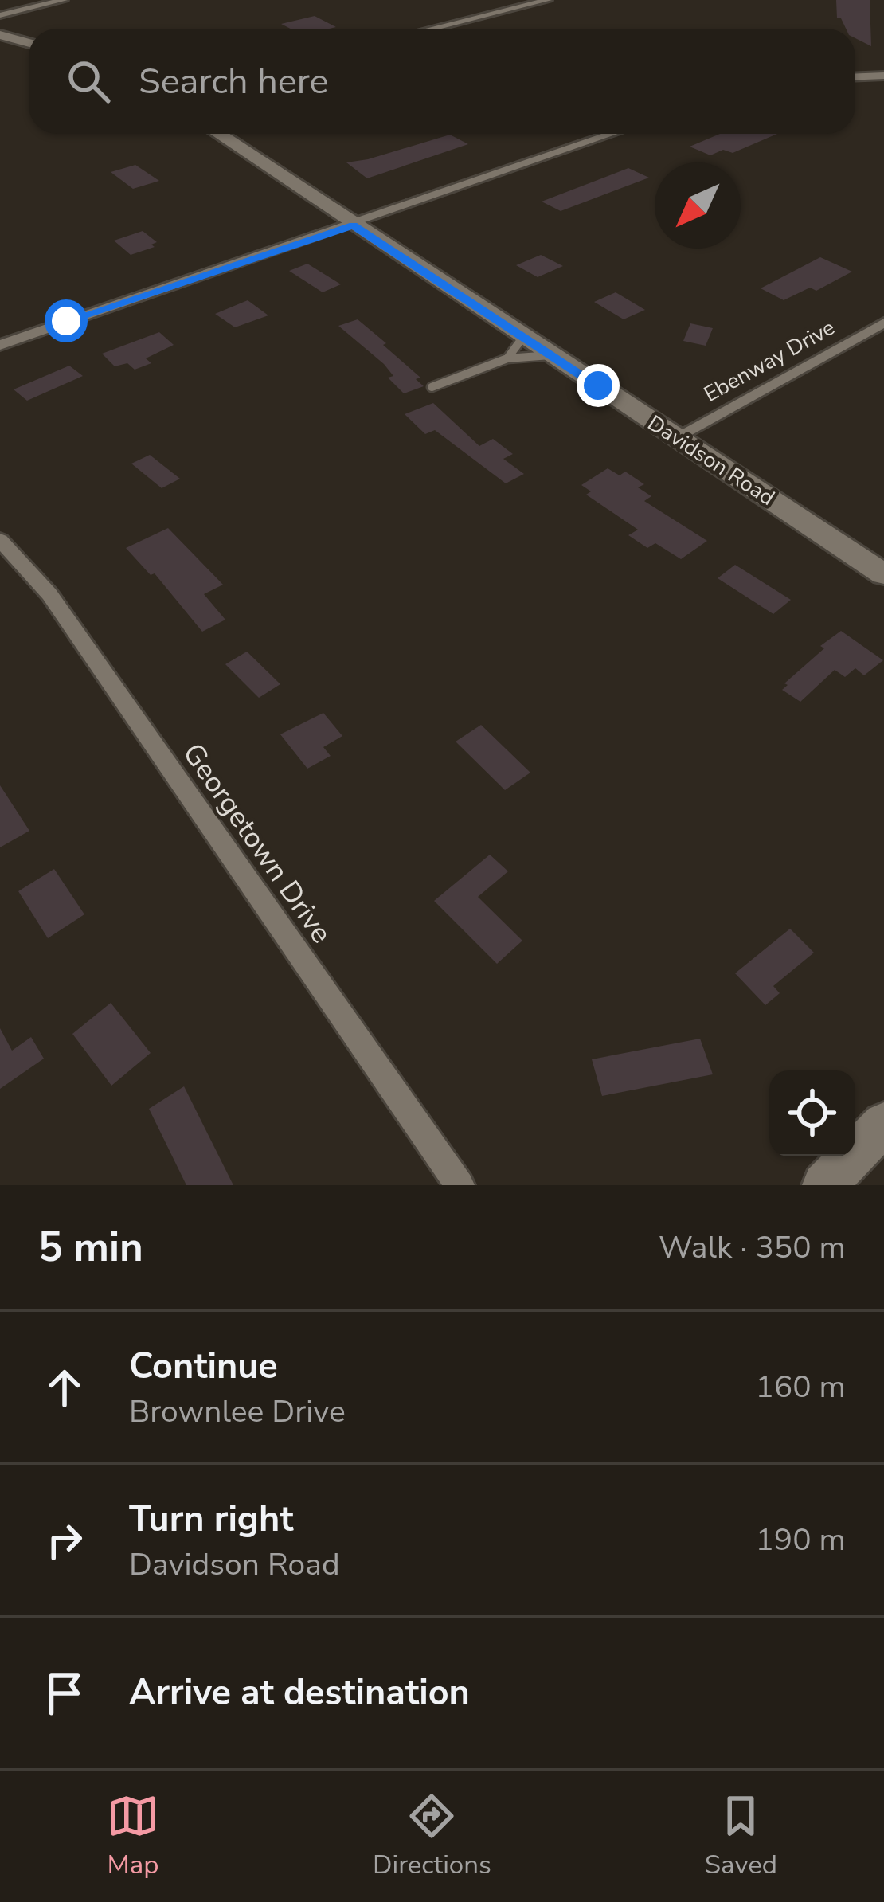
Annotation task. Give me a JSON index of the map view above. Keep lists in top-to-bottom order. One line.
{"streets":{"street":["Ebenway Drive","Davidson Road","Georgetown Drive"]},"crossings":[["Ebenway Drive","Davidson Road"]],"north":"bottom left","page":{"search":"Search here","heading":["5 min","Walk · 350 m"],"list":[["Continue","Brownlee Drive","160 m"],["Turn right","Davidson Road","190 m"],"Arrive at destination"],"nav":["Map","Directions","Saved"]}}
